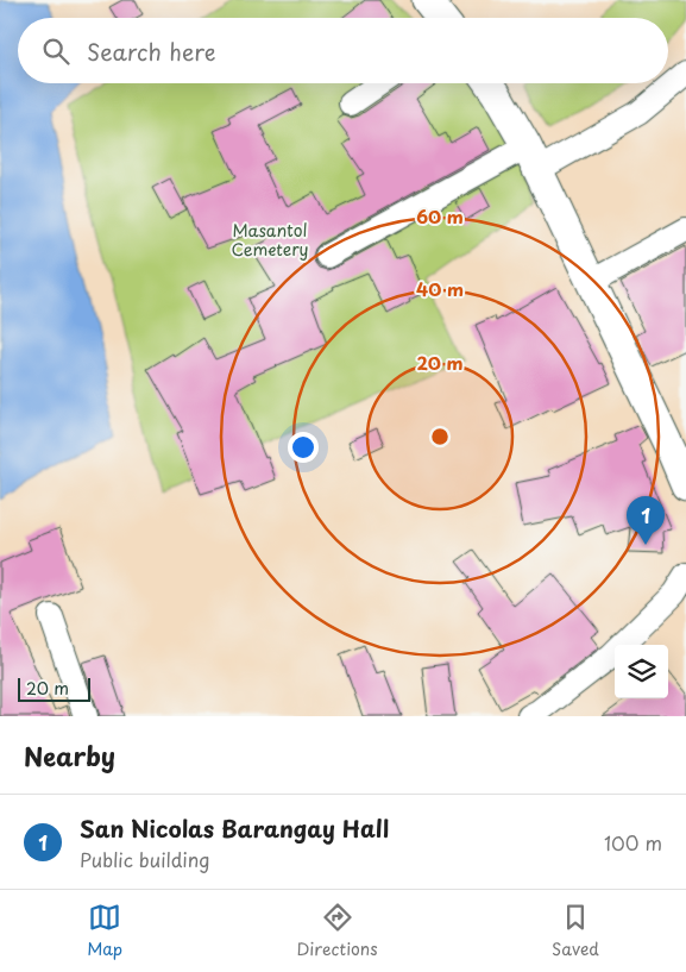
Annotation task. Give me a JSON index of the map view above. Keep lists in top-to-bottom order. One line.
{"parks":["Masantol Cemetery"],"scale_bar":"20 m","page":{"search":"Search here","pins":"1","scale":"20 m","heading":"Nearby","list":[{"mark":"1","name":"San Nicolas Barangay Hall","note":"Public building","value":"100 m"}],"nav":["Map","Directions","Saved"]},"rings":["60 m","40 m","20 m"]}
